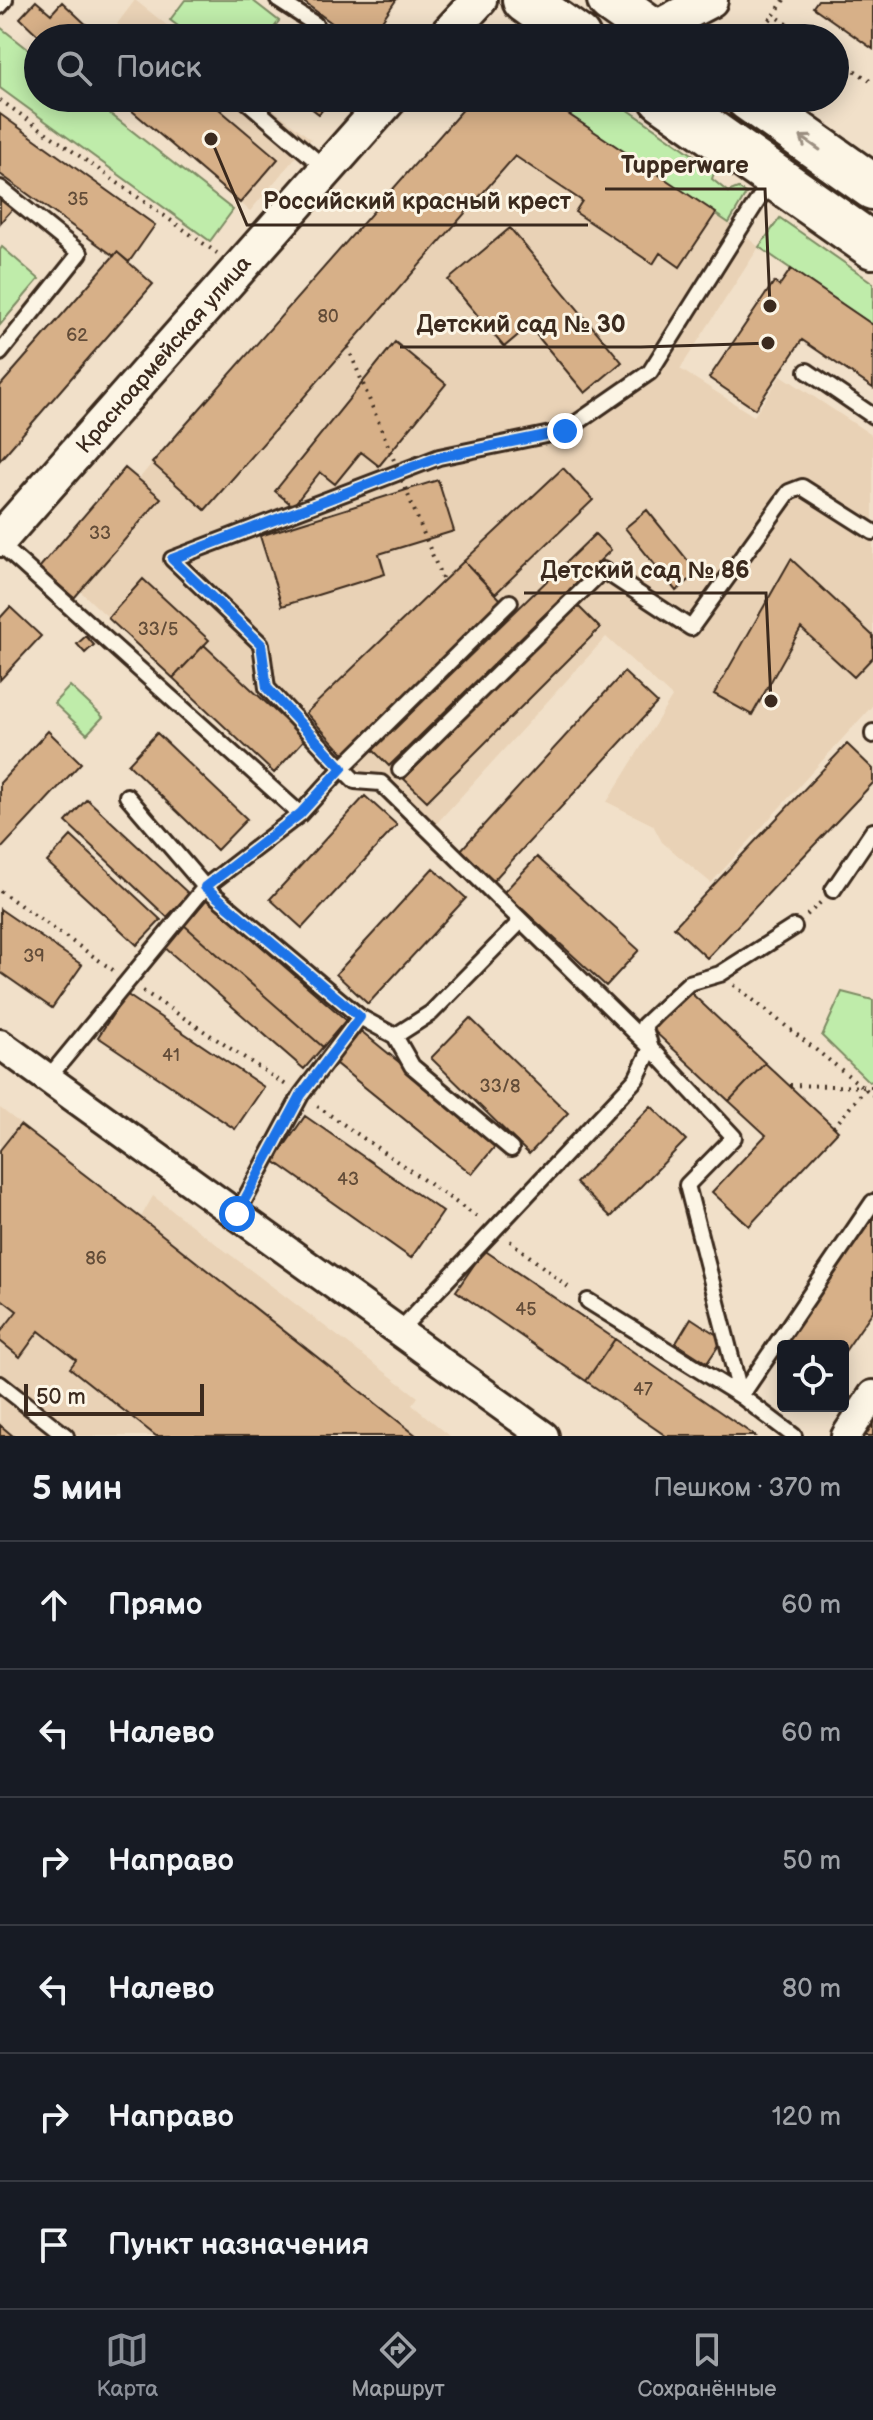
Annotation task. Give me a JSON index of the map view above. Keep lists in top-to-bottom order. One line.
{"streets":{"street":["Красноармейская улица"]},"places":["Российский красный крест","Tupperware","Детский сад № 30","Детский сад № 86"],"house_numbers":["35","80","62","33","33/5","39","41","33/8","43","86","45","47"],"scale_bar":"50 m","page":{"search":"Поиск","scale":"50 m","heading":["5 мин","Пешком · 370 m"],"list":[["Прямо","60 m"],["Налево","60 m"],["Направо","50 m"],["Налево","80 m"],["Направо","120 m"],"Пункт назначения"],"nav":["Карта","Маршрут","Сохранённые"]}}
